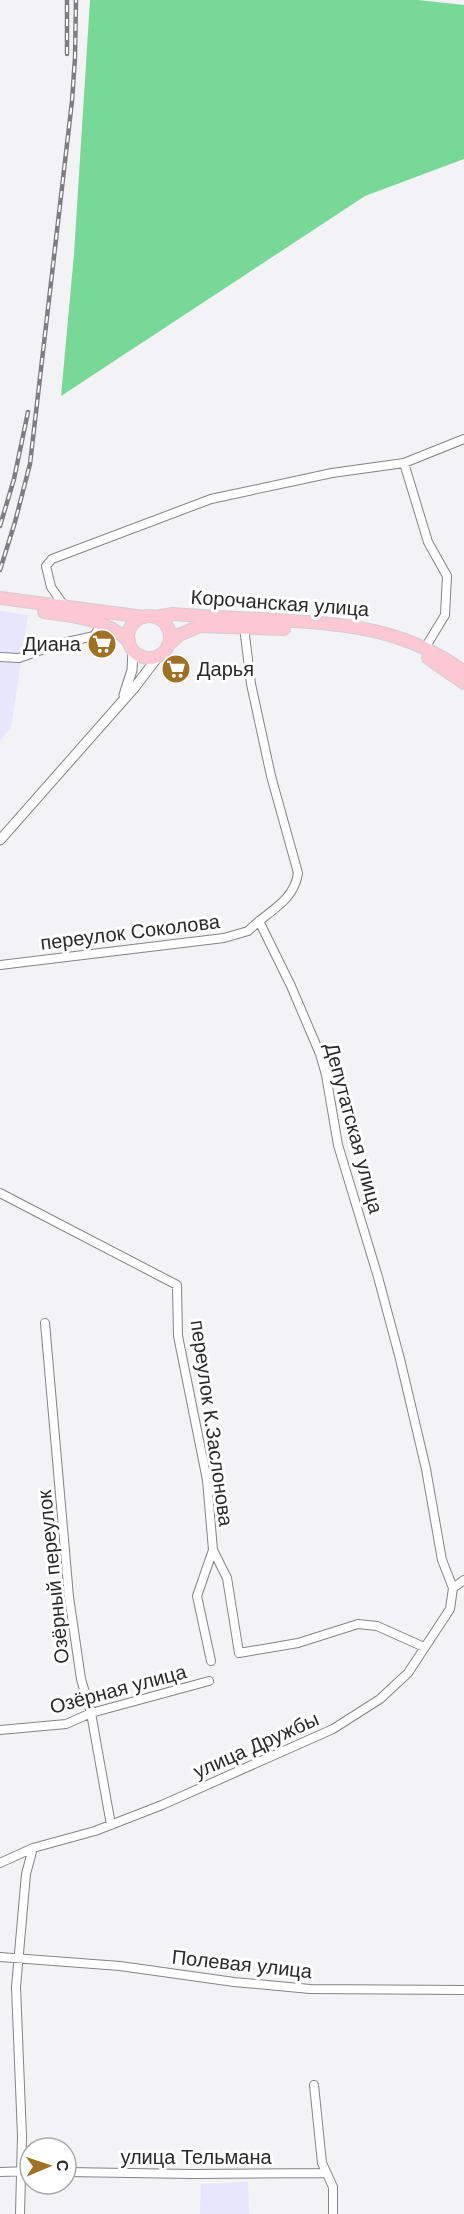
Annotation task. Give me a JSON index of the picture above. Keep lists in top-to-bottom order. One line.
{"streets":{"main road":["Корочанская улица"],"street":["переулок Соколова","Депутатская улица","переулок К.Заслонова","Озёрный переулок","Озёрная улица","улица Дружбы","Полевая улица","улица Тельмана"]},"crossings":[["переулок Соколова","Депутатская улица"],["Депутатская улица","улица Дружбы"],["переулок К.Заслонова","улица Дружбы"],["Озёрный переулок","Озёрная улица"],["Озёрный переулок","улица Дружбы"]],"places":{"supermarket":["Диана","Дарья"]},"north":"right"}
